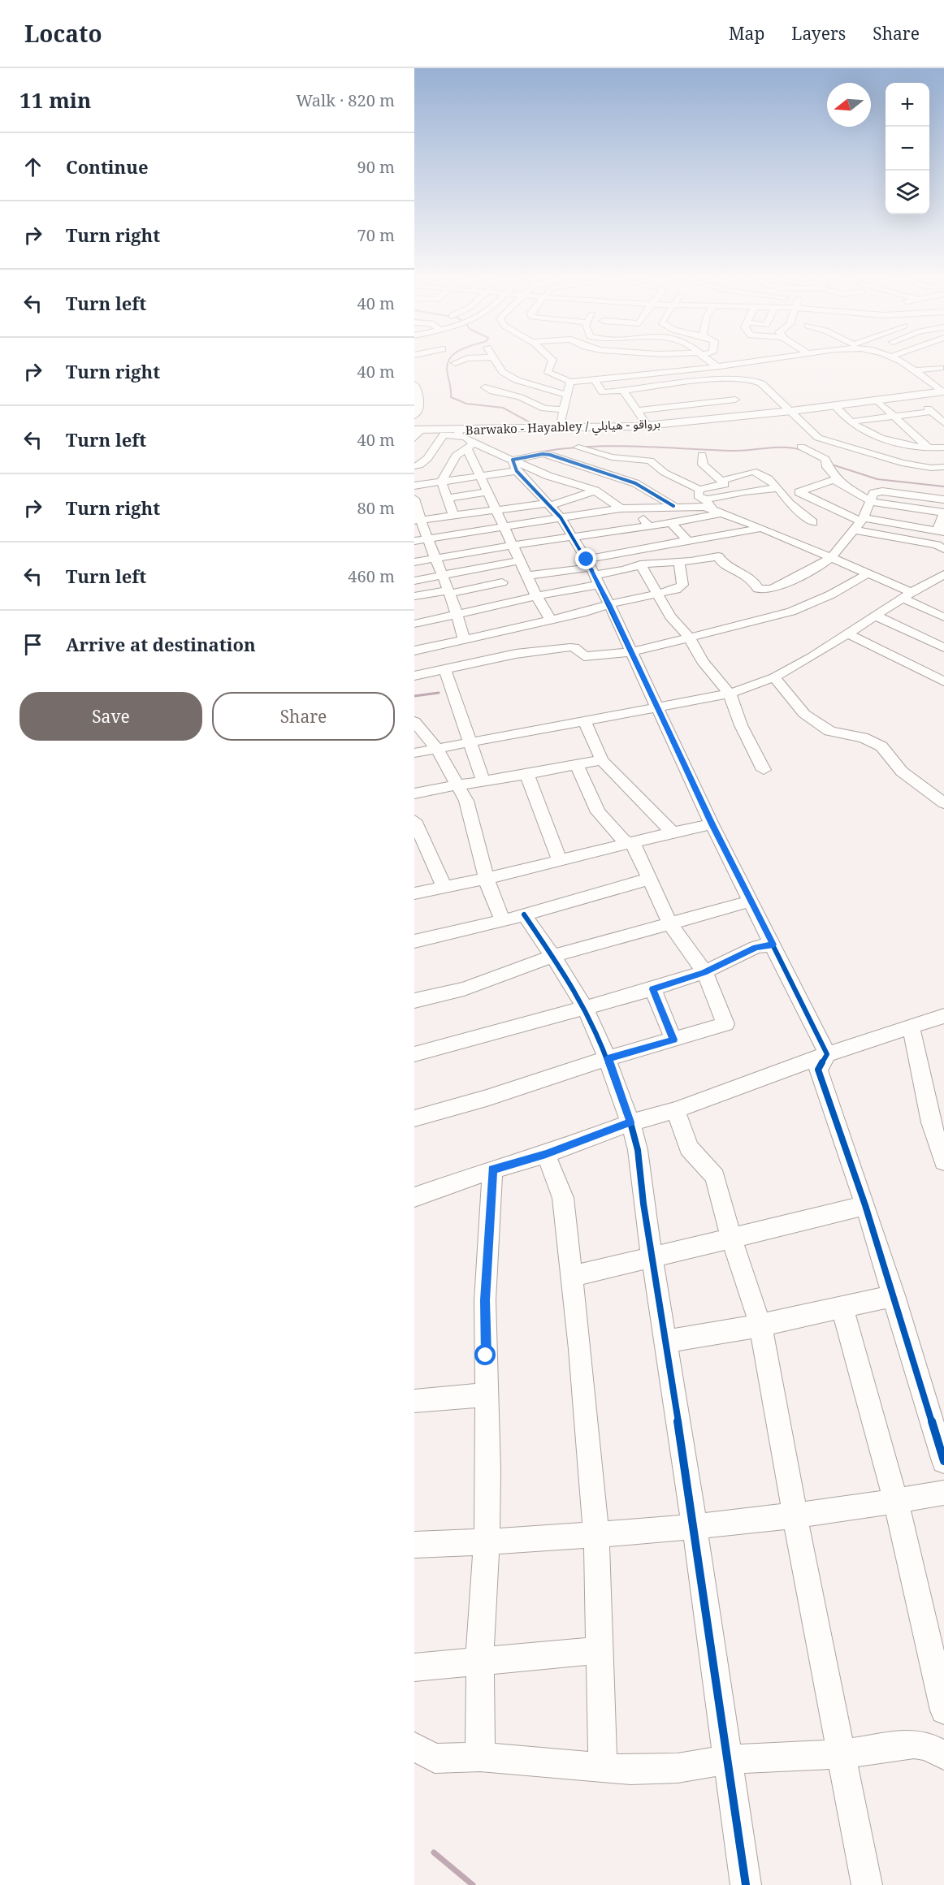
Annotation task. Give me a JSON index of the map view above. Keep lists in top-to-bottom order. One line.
{"streets":{"main road":["Barwako - Hayabley / برواقو - هيابلي"]},"north":"left","page":{"header":"Locato","nav":["Map","Layers","Share"],"heading":["11 min","Walk · 820 m"],"map_buttons":["+","−"],"list":[["Continue","90 m"],["Turn right","70 m"],["Turn left","40 m"],["Turn right","40 m"],["Turn left","40 m"],["Turn right","80 m"],["Turn left","460 m"],"Arrive at destination"],"buttons":["Save","Share"]}}
